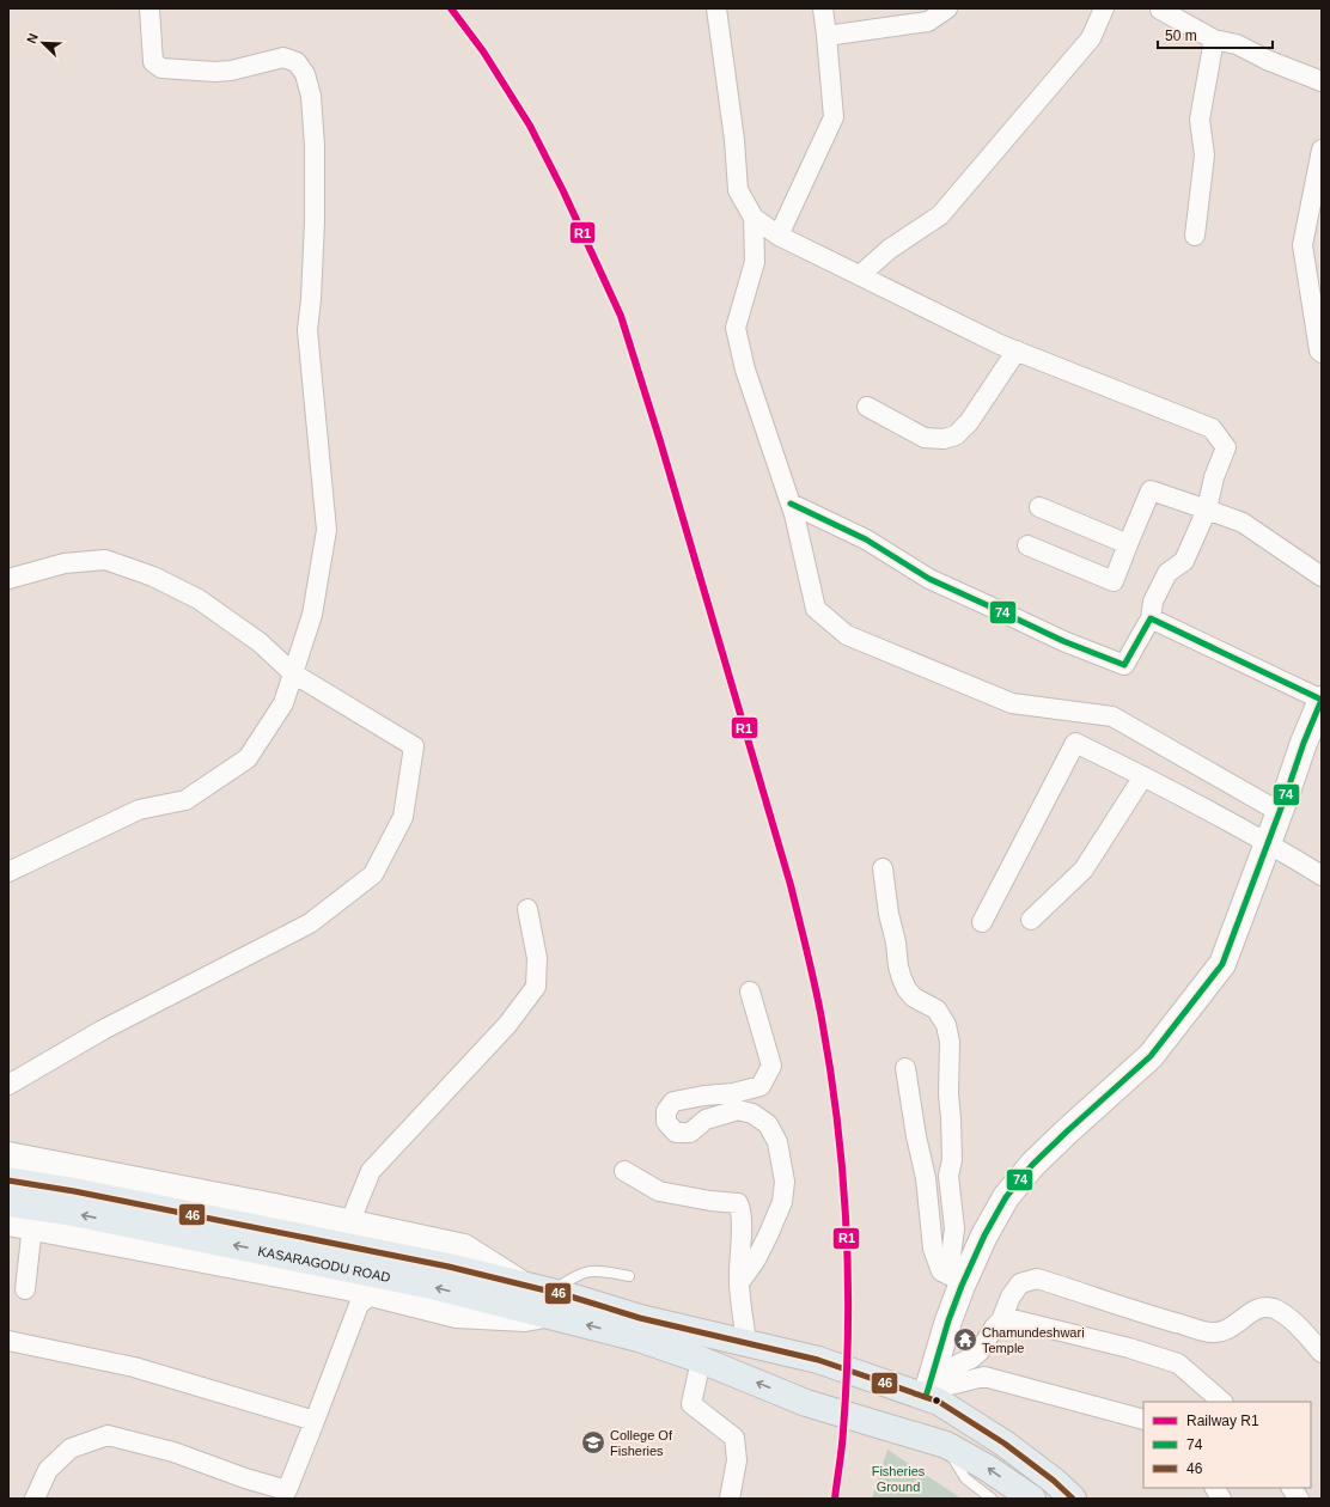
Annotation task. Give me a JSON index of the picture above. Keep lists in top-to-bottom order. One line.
{"streets":{"highway":["KASARAGODU ROAD"]},"parks":["Fisheries Ground"],"places":{"temple":["Chamundeshwari Temple"],"school or university":["College Of Fisheries"]},"lines":["rail line R1","transit line 74","transit line 46"],"legend":["Railway R1","74","46"],"scale_bar":"50 m","north":"top left"}
